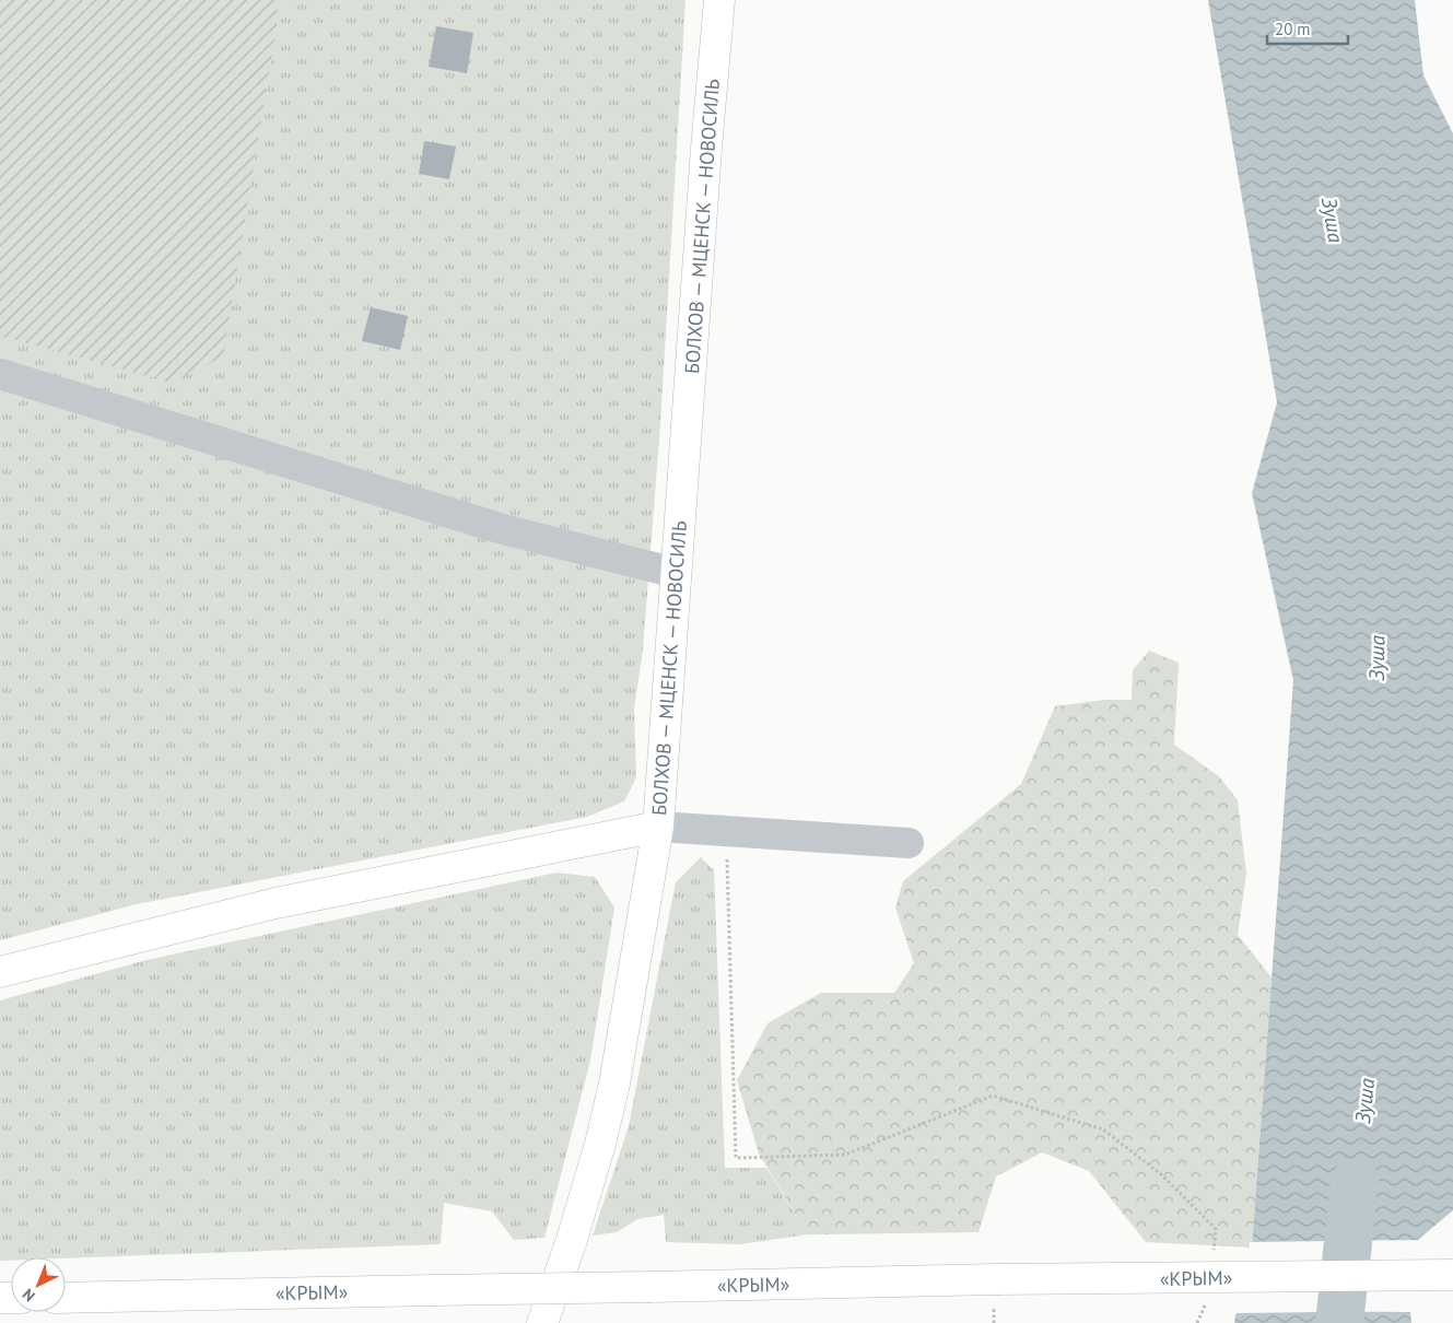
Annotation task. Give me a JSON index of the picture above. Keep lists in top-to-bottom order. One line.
{"streets":{"main road":["БОЛХОВ — МЦЕНСК — НОВОСИЛЬ","«КРЫМ»"]},"water":["Зуша"],"scale_bar":"20 m","north":"bottom left"}
